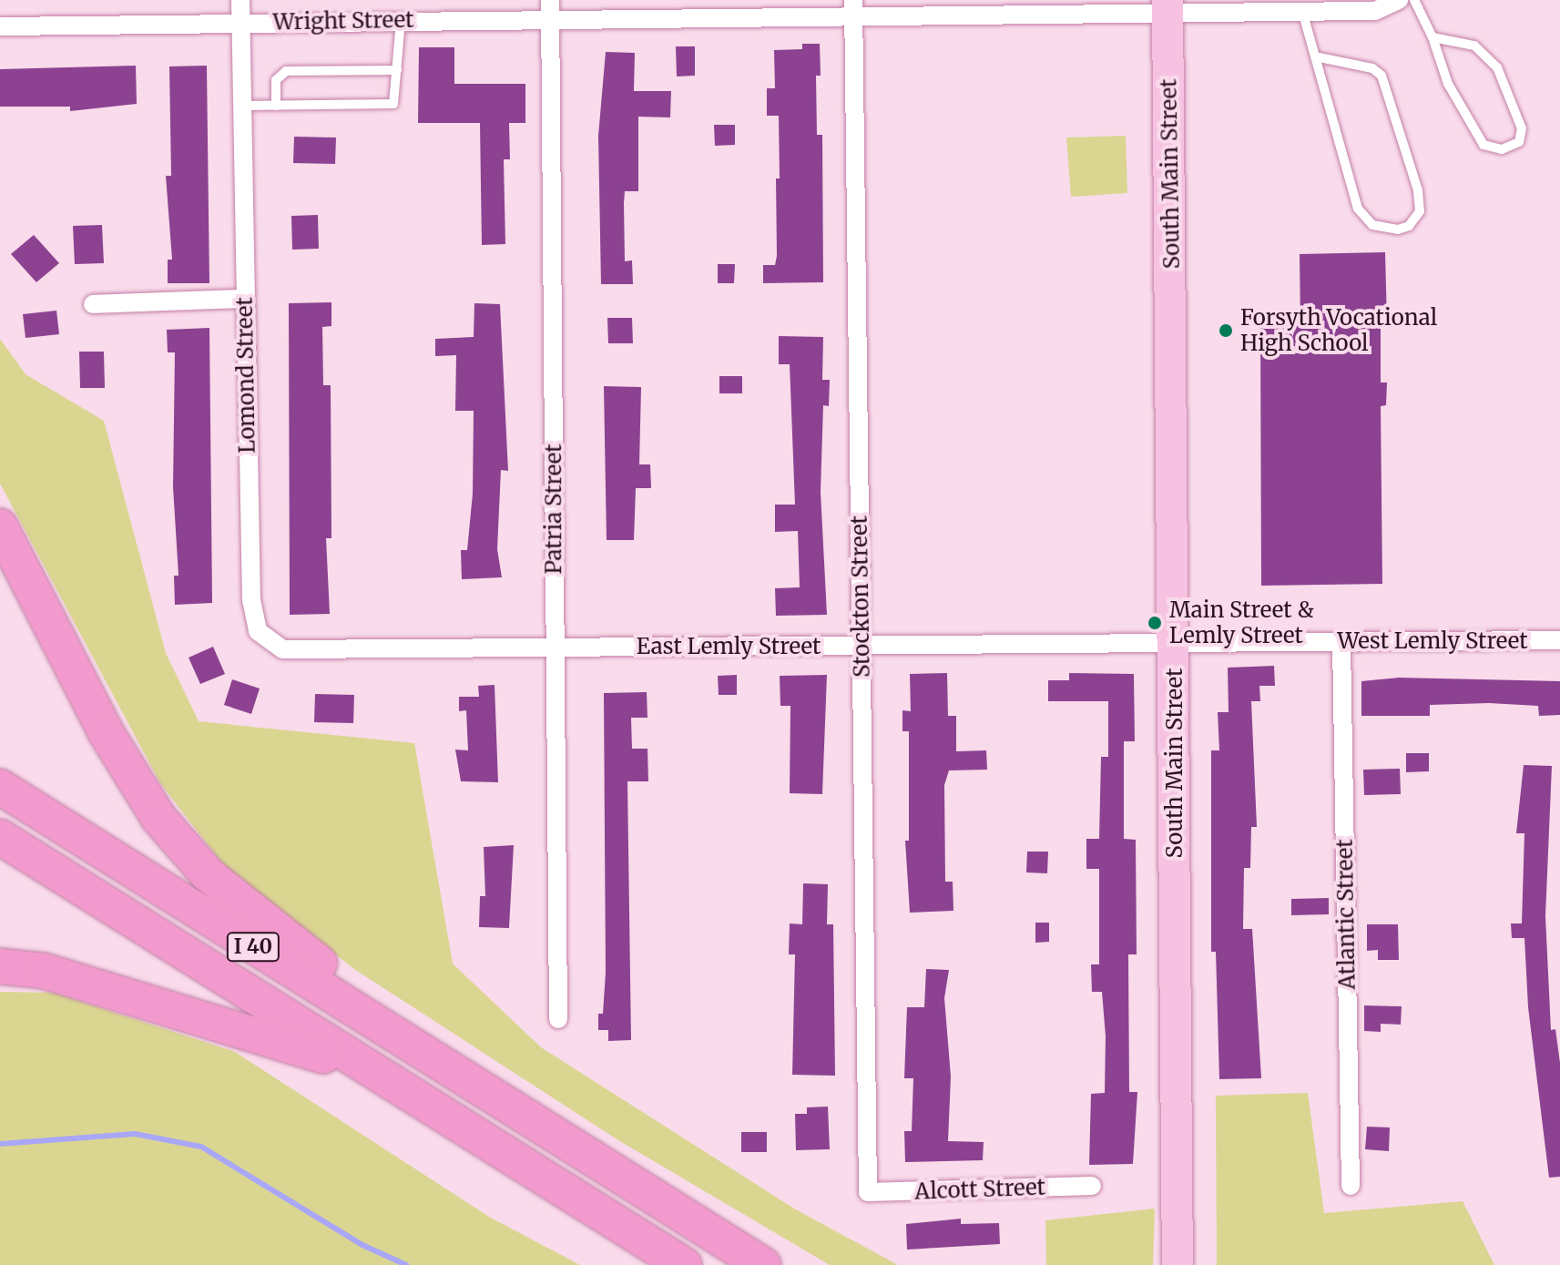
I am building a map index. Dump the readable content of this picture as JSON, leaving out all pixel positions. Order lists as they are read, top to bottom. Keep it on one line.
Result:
{"streets":{"highway":["I 40"],"main road":["South Main Street"],"street":["Wright Street","Lomond Street","Patria Street","Stockton Street","West Lemly Street","East Lemly Street","Atlantic Street","Alcott Street"]},"crossings":[["Wright Street","South Main Street"],["Wright Street","Lomond Street"],["Wright Street","Patria Street"],["Wright Street","Stockton Street"],["South Main Street","West Lemly Street"],["South Main Street","East Lemly Street"],["Lomond Street","East Lemly Street"],["Patria Street","East Lemly Street"],["Stockton Street","East Lemly Street"],["Stockton Street","Alcott Street"],["West Lemly Street","East Lemly Street"],["West Lemly Street","Atlantic Street"]],"places":["Forsyth Vocational High School","Main Street & Lemly Street"]}
